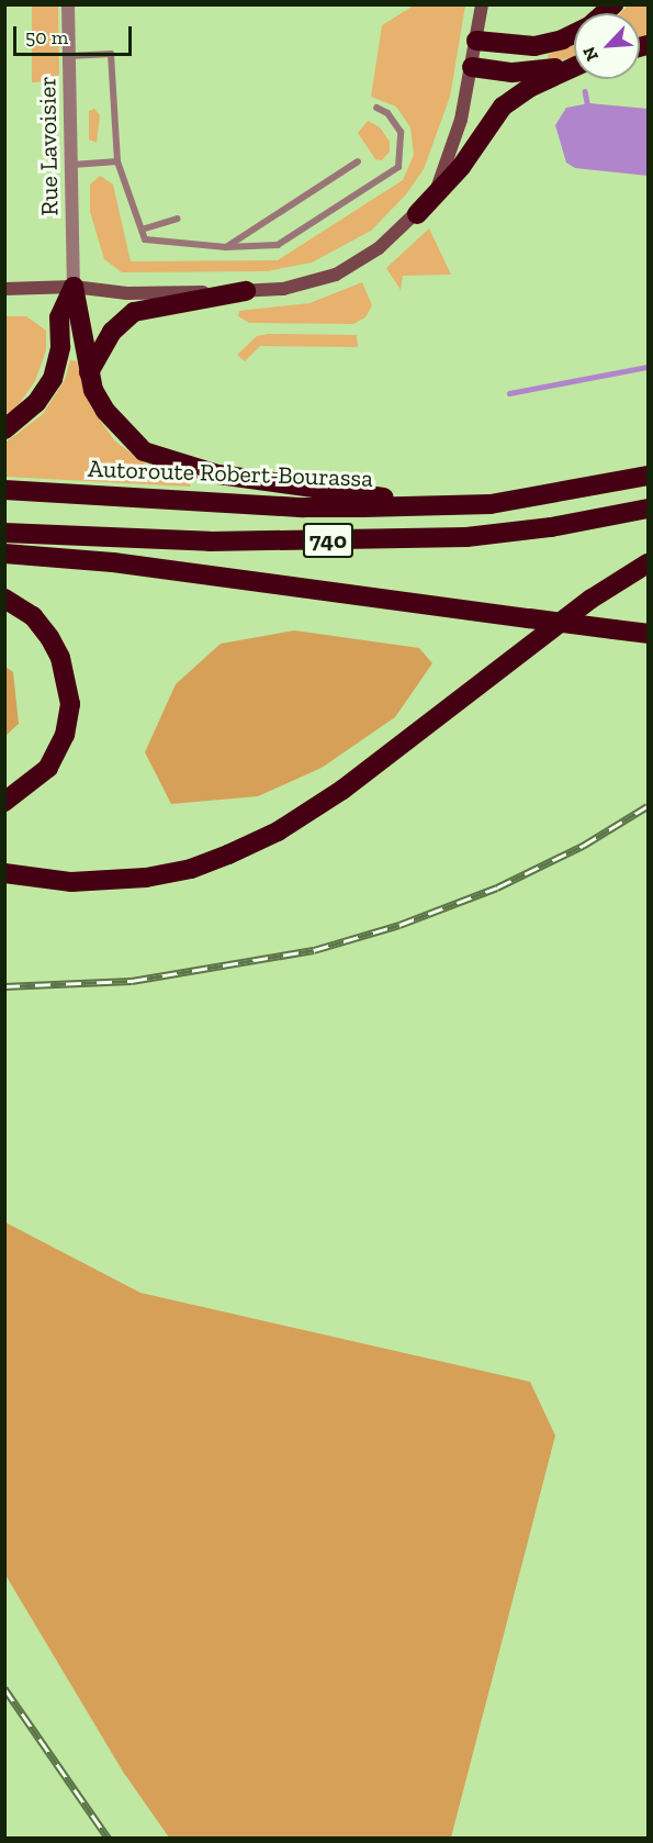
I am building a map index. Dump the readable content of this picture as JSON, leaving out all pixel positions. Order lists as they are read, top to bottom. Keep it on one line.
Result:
{"streets":{"highway":["Autoroute Robert-Bourassa","740"],"street":["Rue Lavoisier"]},"scale_bar":"50 m","north":"bottom left"}
